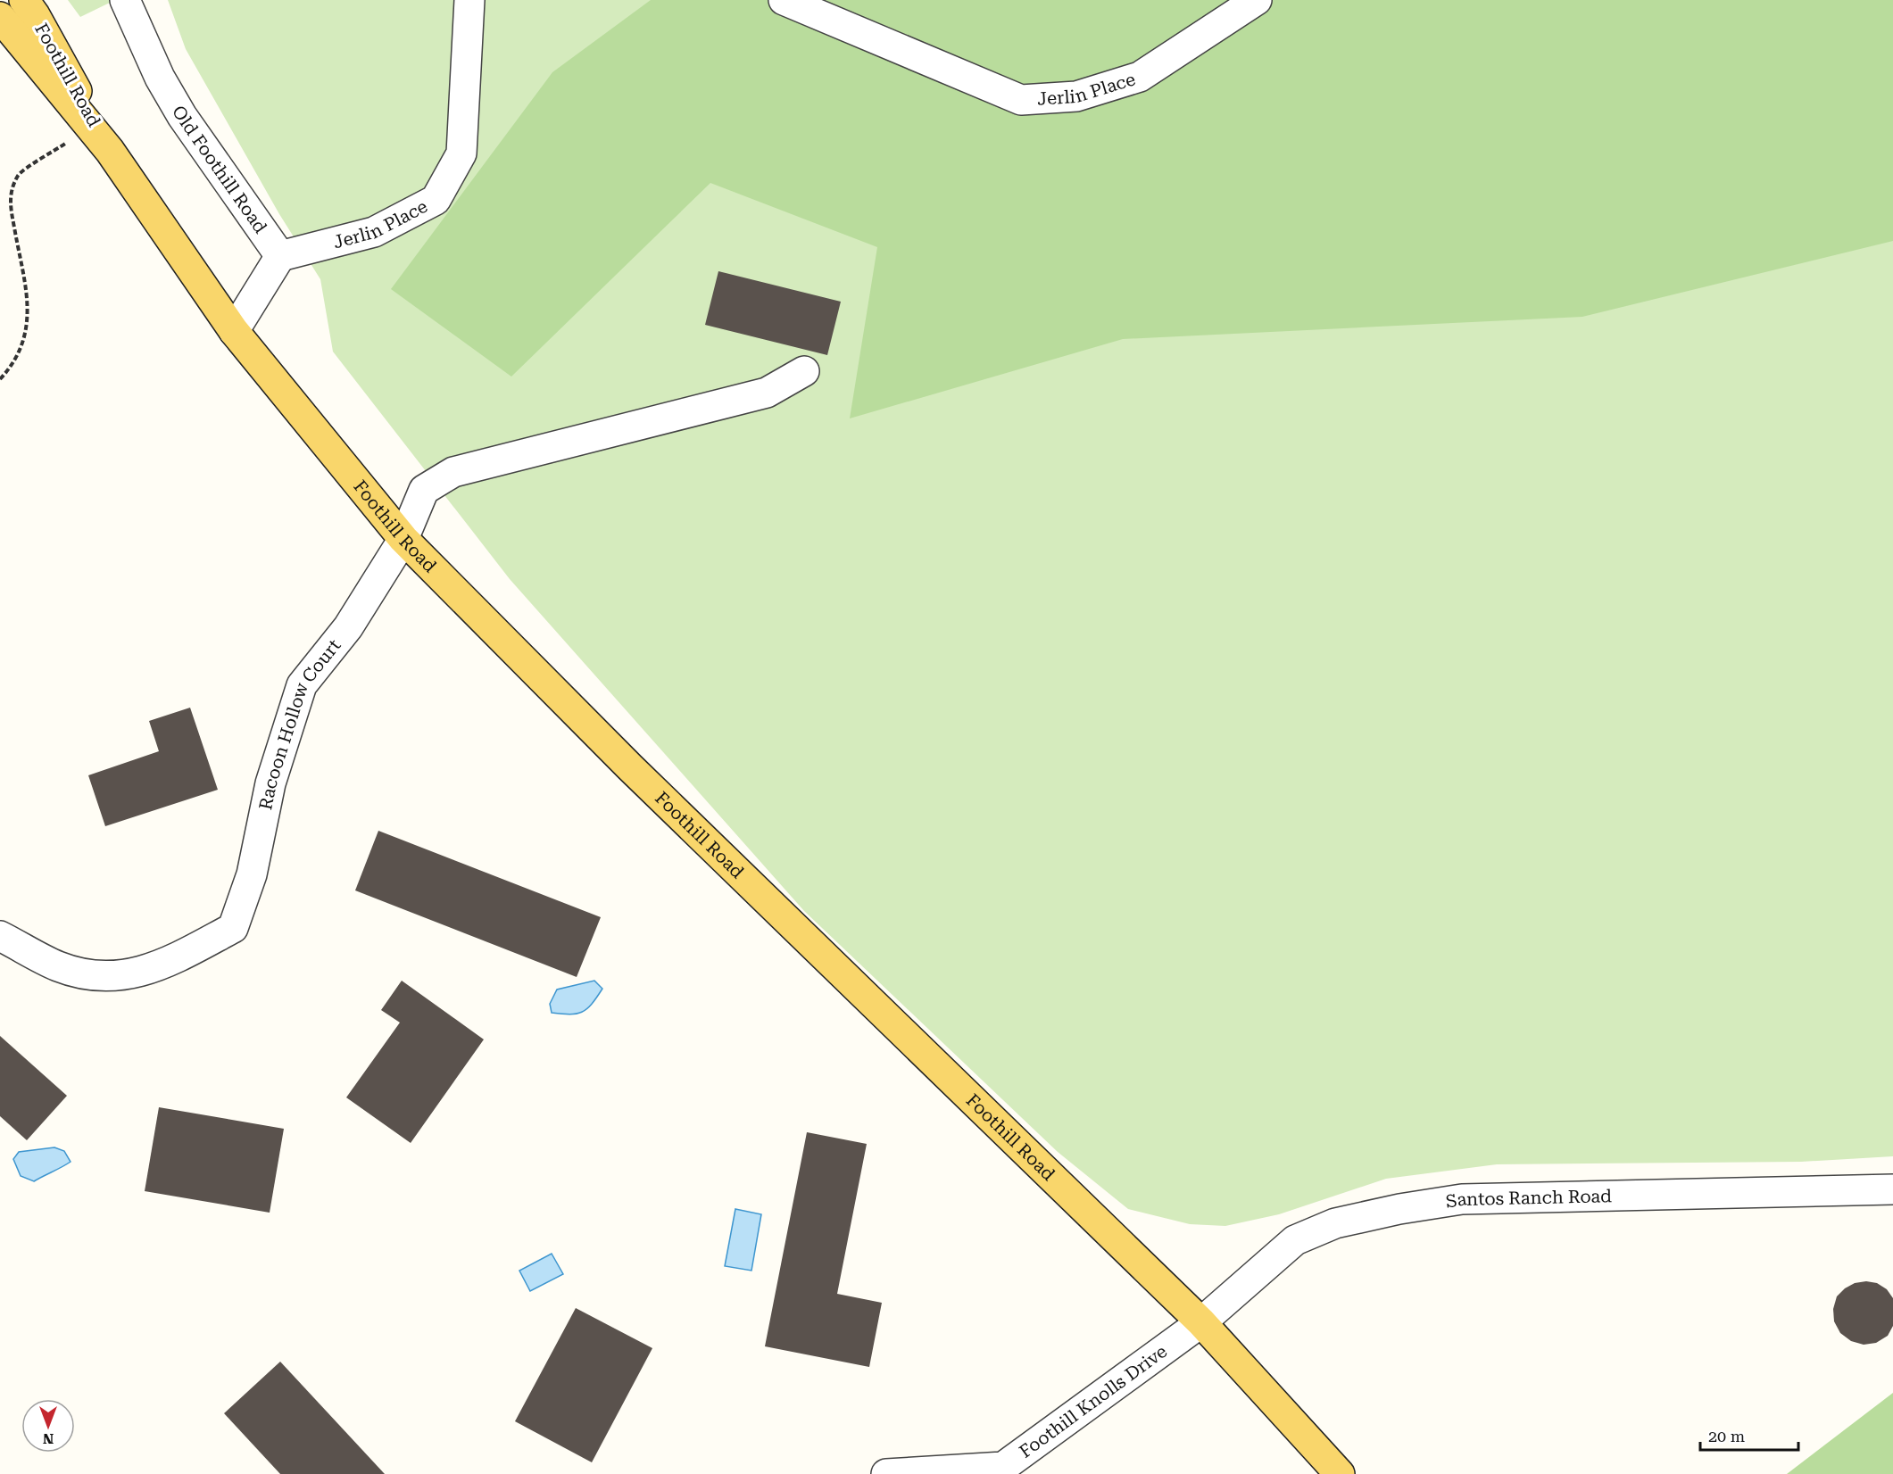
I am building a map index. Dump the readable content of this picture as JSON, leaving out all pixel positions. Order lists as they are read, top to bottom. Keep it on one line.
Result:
{"streets":{"main road":["Foothill Road"],"street":["Jerlin Place","Old Foothill Road","Racoon Hollow Court","Santos Ranch Road","Foothill Knolls Drive"]},"crossings":[["Foothill Road","Racoon Hollow Court"],["Foothill Road","Santos Ranch Road"],["Foothill Road","Foothill Knolls Drive"],["Jerlin Place","Old Foothill Road"],["Santos Ranch Road","Foothill Knolls Drive"]],"scale_bar":"20 m","north":"bottom"}
